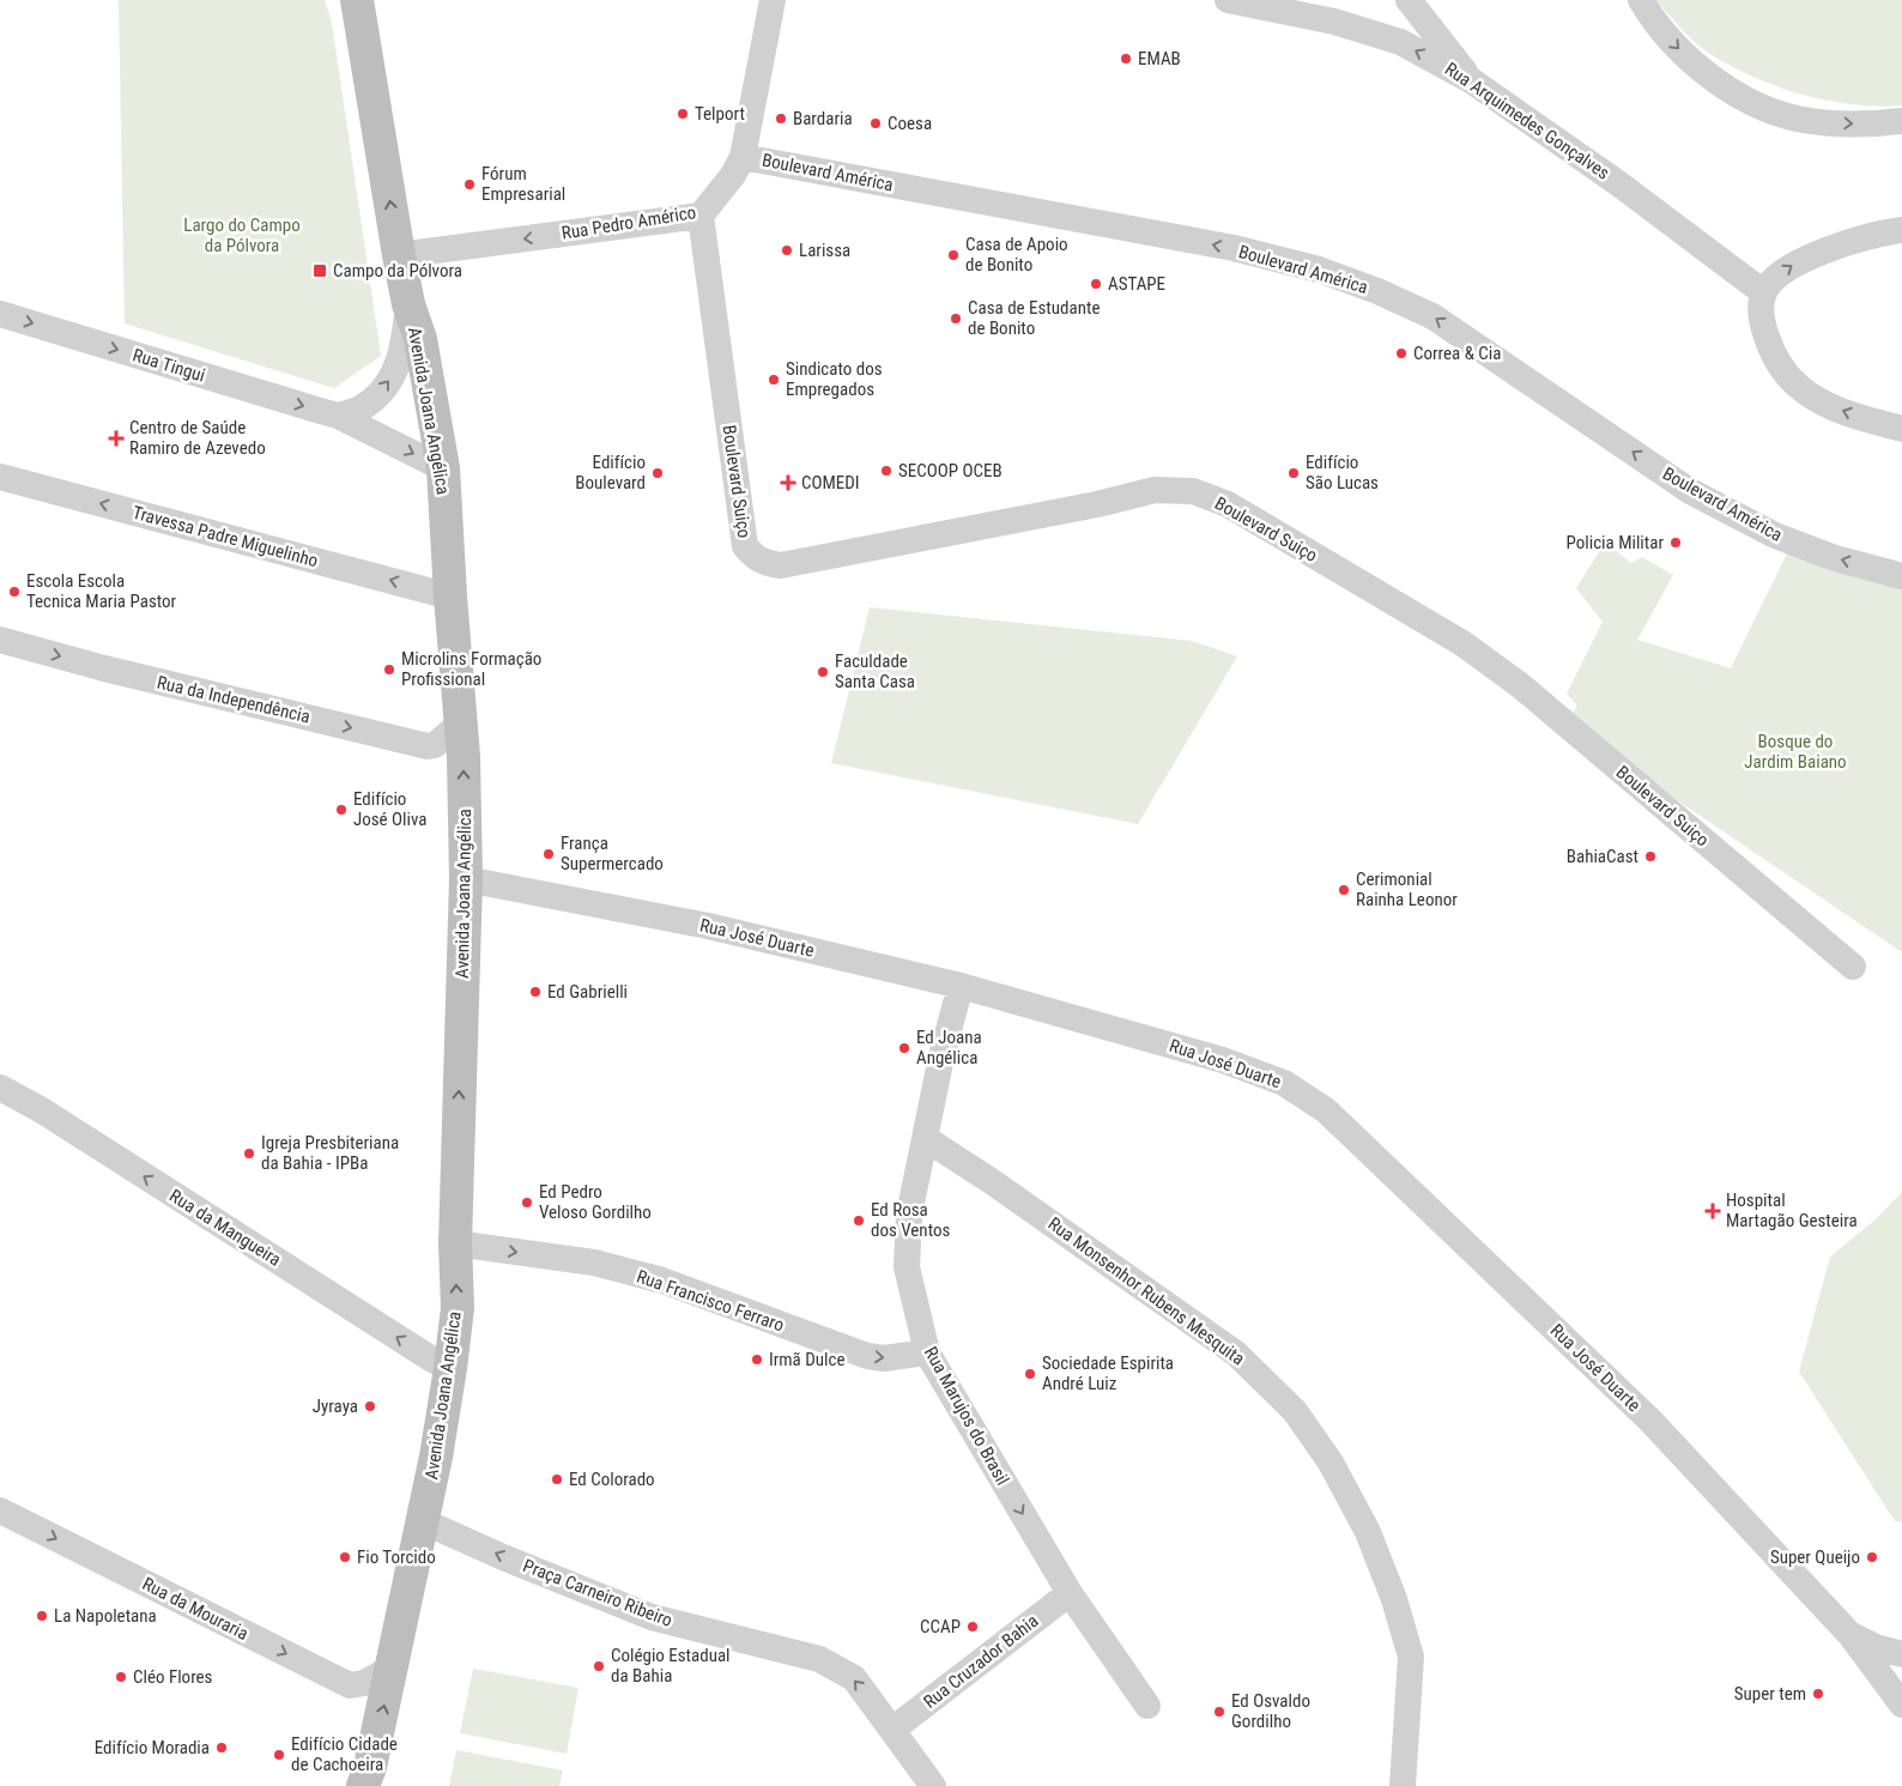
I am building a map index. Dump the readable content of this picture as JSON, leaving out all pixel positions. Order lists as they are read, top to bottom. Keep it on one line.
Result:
{"streets":{"main road":["Avenida Joana Angélica"],"street":["Rua Arquimedes Gonçalves","Boulevard América","Rua Pedro Américo","Rua Tingui","Boulevard Suiço","Travessa Padre Miguelinho","Rua da Independência","Rua José Duarte","Rua da Mangueira","Rua Monsenhor Rubens Mesquita","Rua Francisco Ferraro","Rua Marujos do Brasil","Praça Carneiro Ribeiro","Rua da Mouraria","Rua Cruzador Bahia"]},"crossings":[["Boulevard América","Rua Pedro Américo"],["Rua Pedro Américo","Avenida Joana Angélica"],["Rua Pedro Américo","Boulevard Suiço"],["Rua Tingui","Avenida Joana Angélica"],["Avenida Joana Angélica","Travessa Padre Miguelinho"],["Avenida Joana Angélica","Rua da Independência"],["Avenida Joana Angélica","Rua José Duarte"],["Avenida Joana Angélica","Rua da Mangueira"],["Avenida Joana Angélica","Rua Francisco Ferraro"],["Avenida Joana Angélica","Praça Carneiro Ribeiro"],["Avenida Joana Angélica","Rua da Mouraria"],["Rua José Duarte","Rua Marujos do Brasil"],["Rua Monsenhor Rubens Mesquita","Rua Marujos do Brasil"],["Rua Francisco Ferraro","Rua Marujos do Brasil"],["Rua Marujos do Brasil","Rua Cruzador Bahia"],["Praça Carneiro Ribeiro","Rua Cruzador Bahia"]],"one_way":["Rua Arquimedes Gonçalves","Boulevard América","Rua Pedro Américo","Rua Tingui","Avenida Joana Angélica","Travessa Padre Miguelinho","Rua da Independência","Rua da Mangueira","Rua Francisco Ferraro","Rua Marujos do Brasil","Praça Carneiro Ribeiro","Rua da Mouraria"],"parks":["Largo do Campo da Pólvora","Bosque do Jardim Baiano"],"places":{"other":["EMAB","Telport","Bardaria","Coesa","Fórum Empresarial","Larissa","Casa de Apoio de Bonito","ASTAPE","Casa de Estudante de Bonito","Correa & Cia","Sindicato dos Empregados","SECOOP OCEB","Edifício Boulevard","Edifício São Lucas","Policia Militar","Escola Escola Tecnica Maria Pastor","Microlins Formação Profissional","Faculdade Santa Casa","Edifício José Oliva","França Supermercado","BahiaCast","Cerimonial Rainha Leonor","Ed Gabrielli","Ed Joana Angélica","Igreja Presbiteriana da Bahia - IPBa","Ed Pedro Veloso Gordilho","Ed Rosa dos Ventos","Irmã Dulce","Sociedade Espirita André Luiz","Jyraya","Ed Colorado","Fio Torcido","Super Queijo","La Napoletana","CCAP","Colégio Estadual da Bahia","Cléo Flores","Super tem","Ed Osvaldo Gordilho","Edifício Moradia","Edifício Cidade de Cachoeira"],"transit":["Campo da Pólvora"],"health":["Centro de Saúde Ramiro de Azevedo","COMEDI","Hospital Martagão Gesteira"]}}
